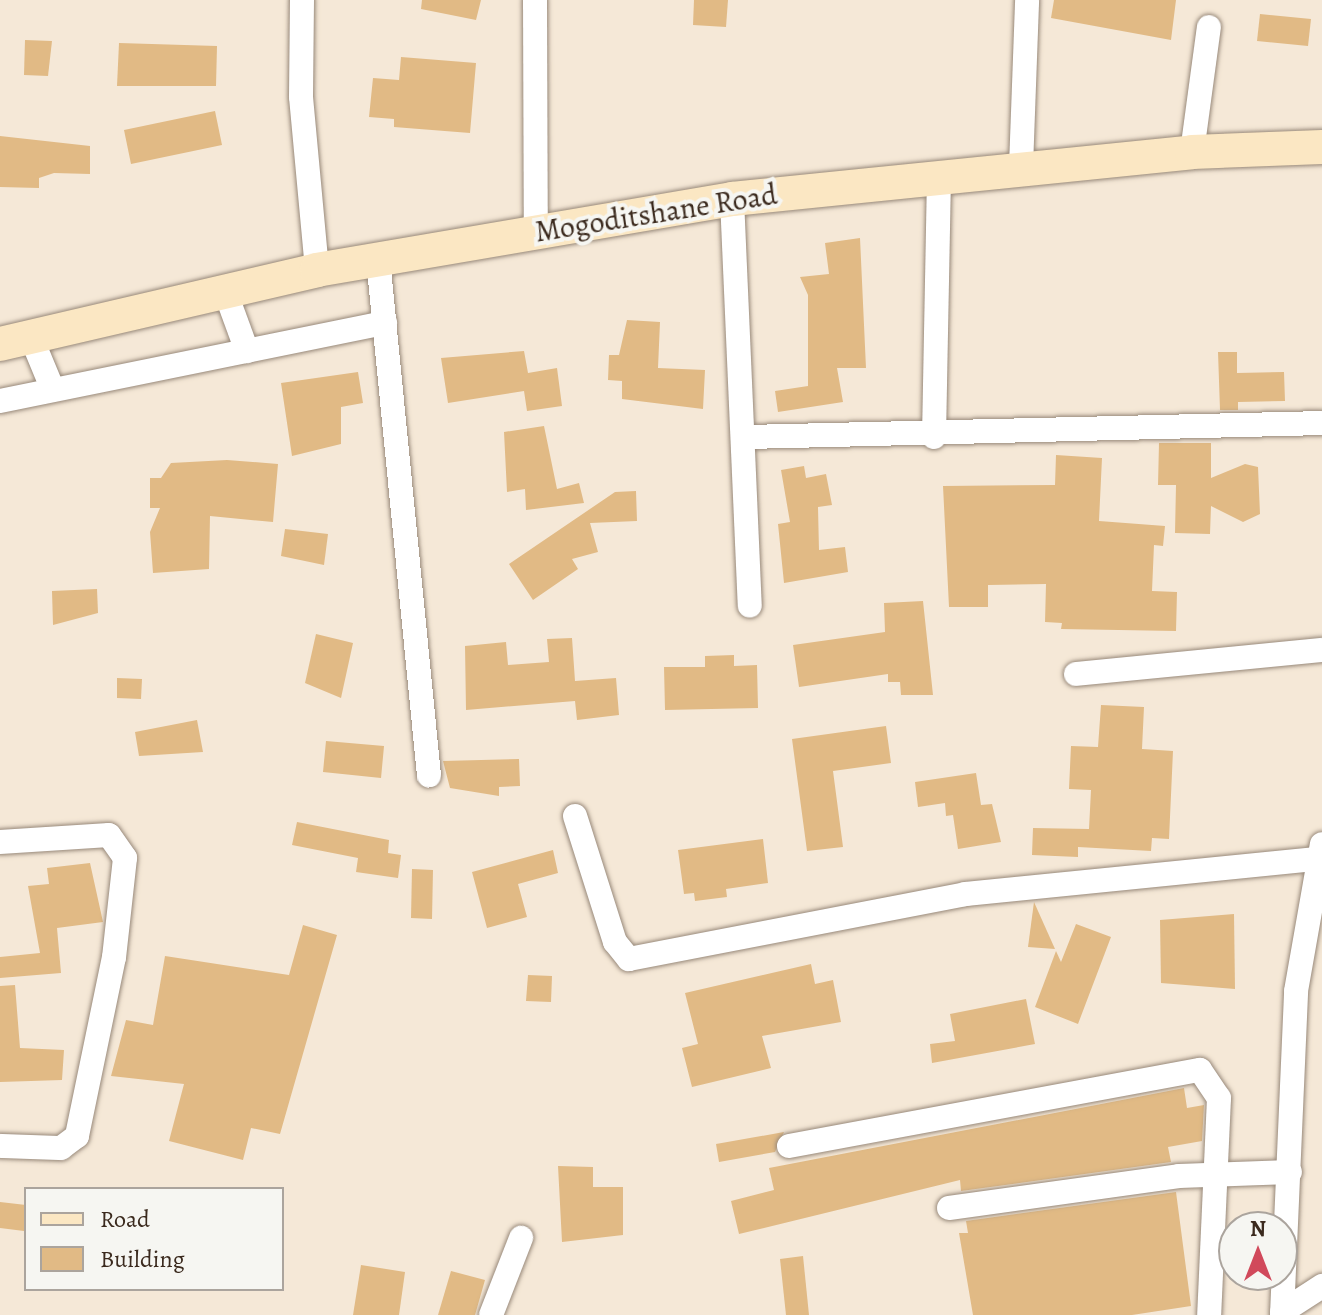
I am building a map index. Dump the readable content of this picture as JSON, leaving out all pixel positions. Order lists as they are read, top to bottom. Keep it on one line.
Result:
{"streets":{"main road":["Mogoditshane Road"]},"legend":["Road","Building"],"north":"top"}
